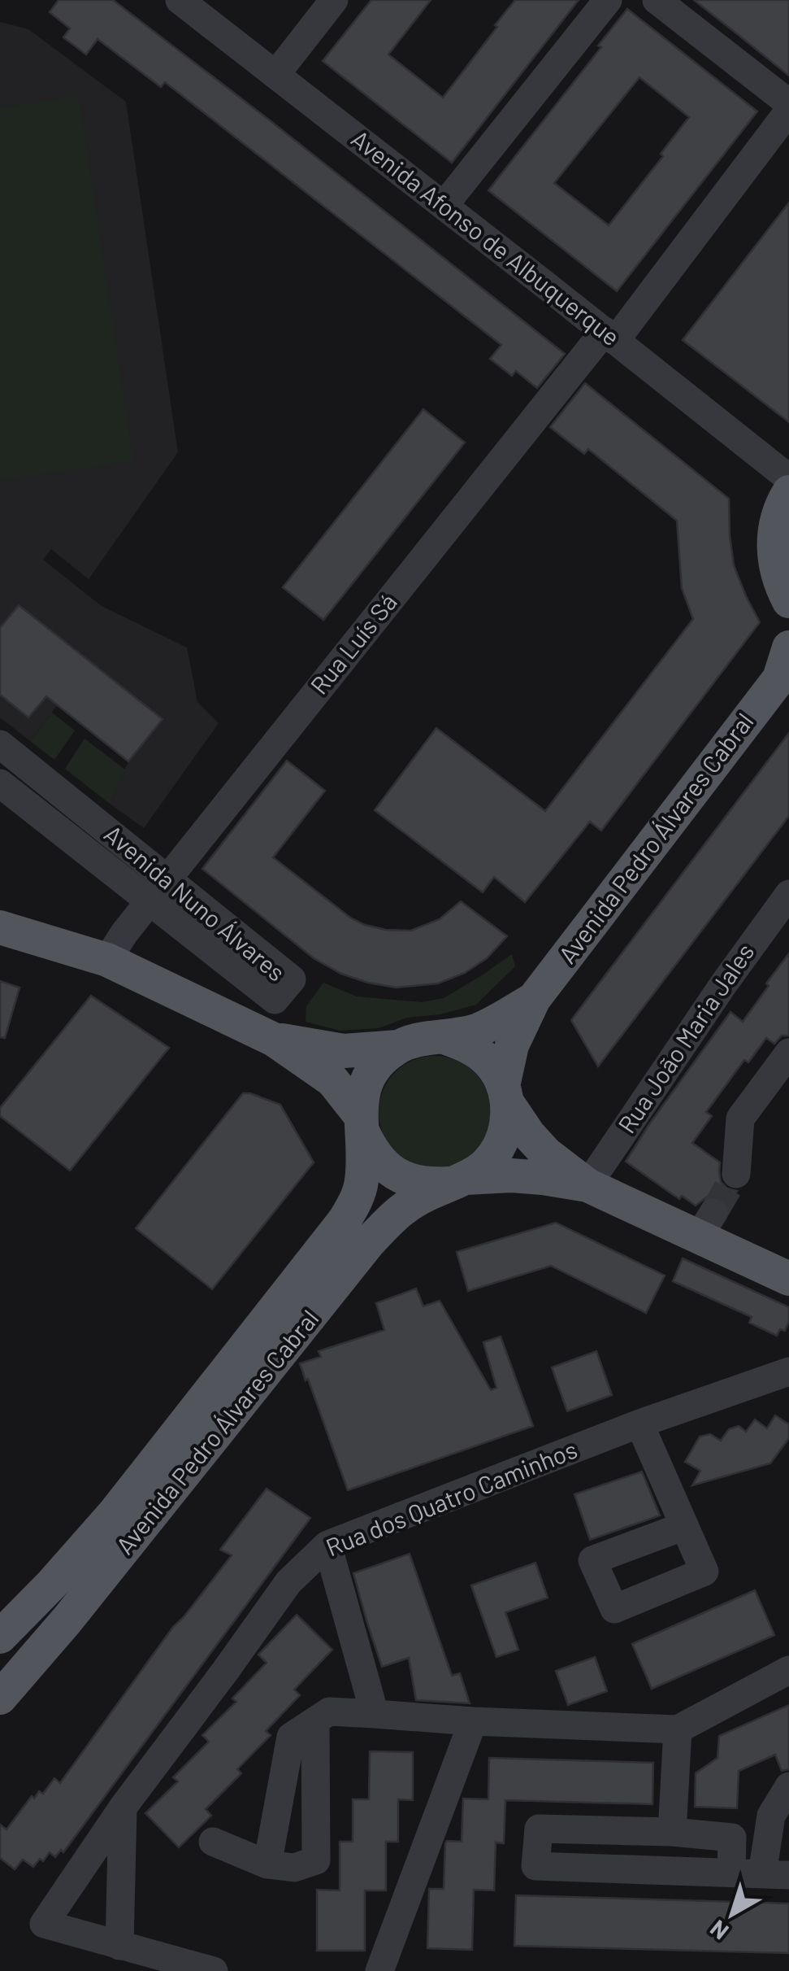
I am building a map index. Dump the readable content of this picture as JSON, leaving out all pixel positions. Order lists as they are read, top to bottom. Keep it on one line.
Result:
{"streets":{"main road":["Avenida Pedro Álvares Cabral"],"street":["Avenida Afonso de Albuquerque","Rua Luís Sá","Avenida Nuno Álvares","Rua João Maria Jales","Rua dos Quatro Caminhos"]},"crossings":[["Avenida Afonso de Albuquerque","Rua Luís Sá"],["Rua Luís Sá","Avenida Nuno Álvares"]],"north":"bottom left"}
